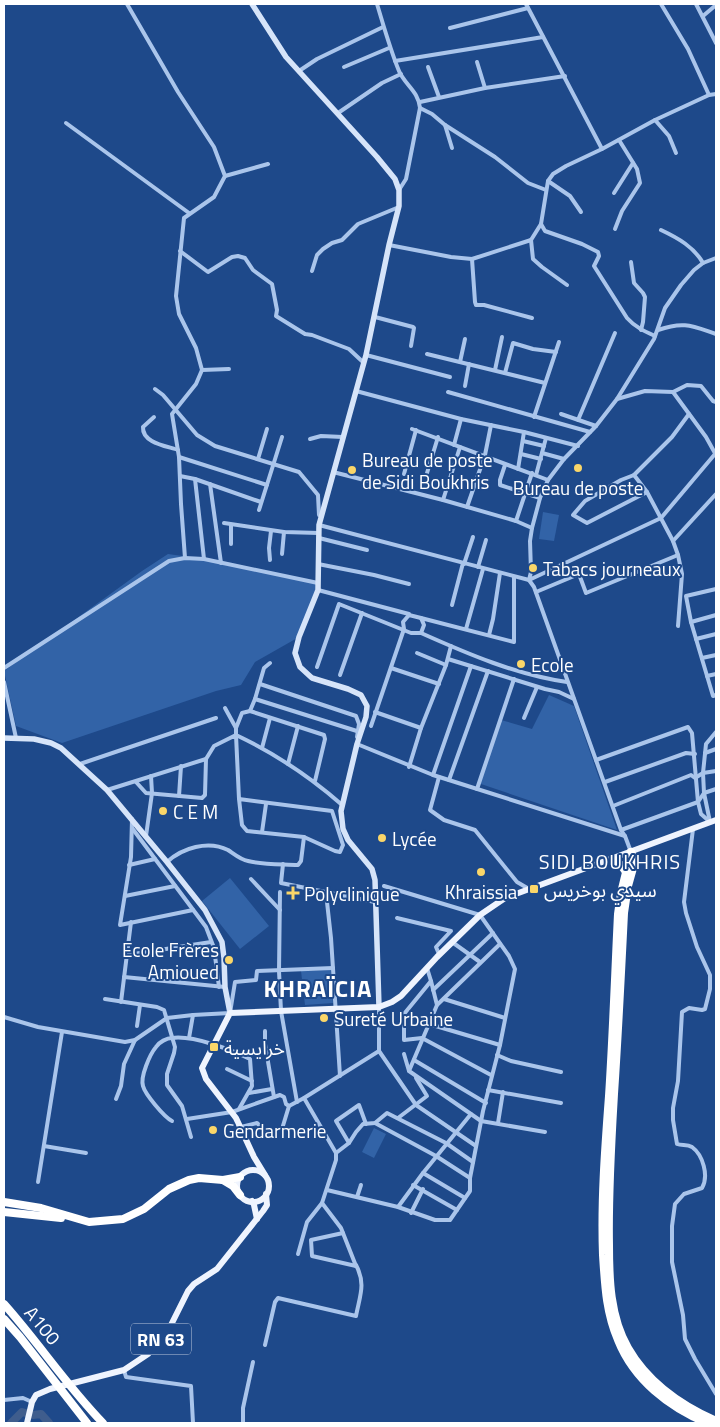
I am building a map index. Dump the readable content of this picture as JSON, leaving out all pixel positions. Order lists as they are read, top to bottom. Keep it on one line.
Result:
{"streets":{"highway":["A100"],"main road":["RN 63"]},"districts":["SIDI BOUKHRIS","KHRAÏCIA"],"places":{"other":["Bureau de poste","Bureau de poste de Sidi Boukhris","Tabacs journeaux","Ecole","C E M","Lycée","Khraissia","Ecole Frères Amioued","Sureté Urbaine","Gendarmerie"],"transit":["سيدي بوخريس","خرايسية"],"health":["Polyclinique"]}}
